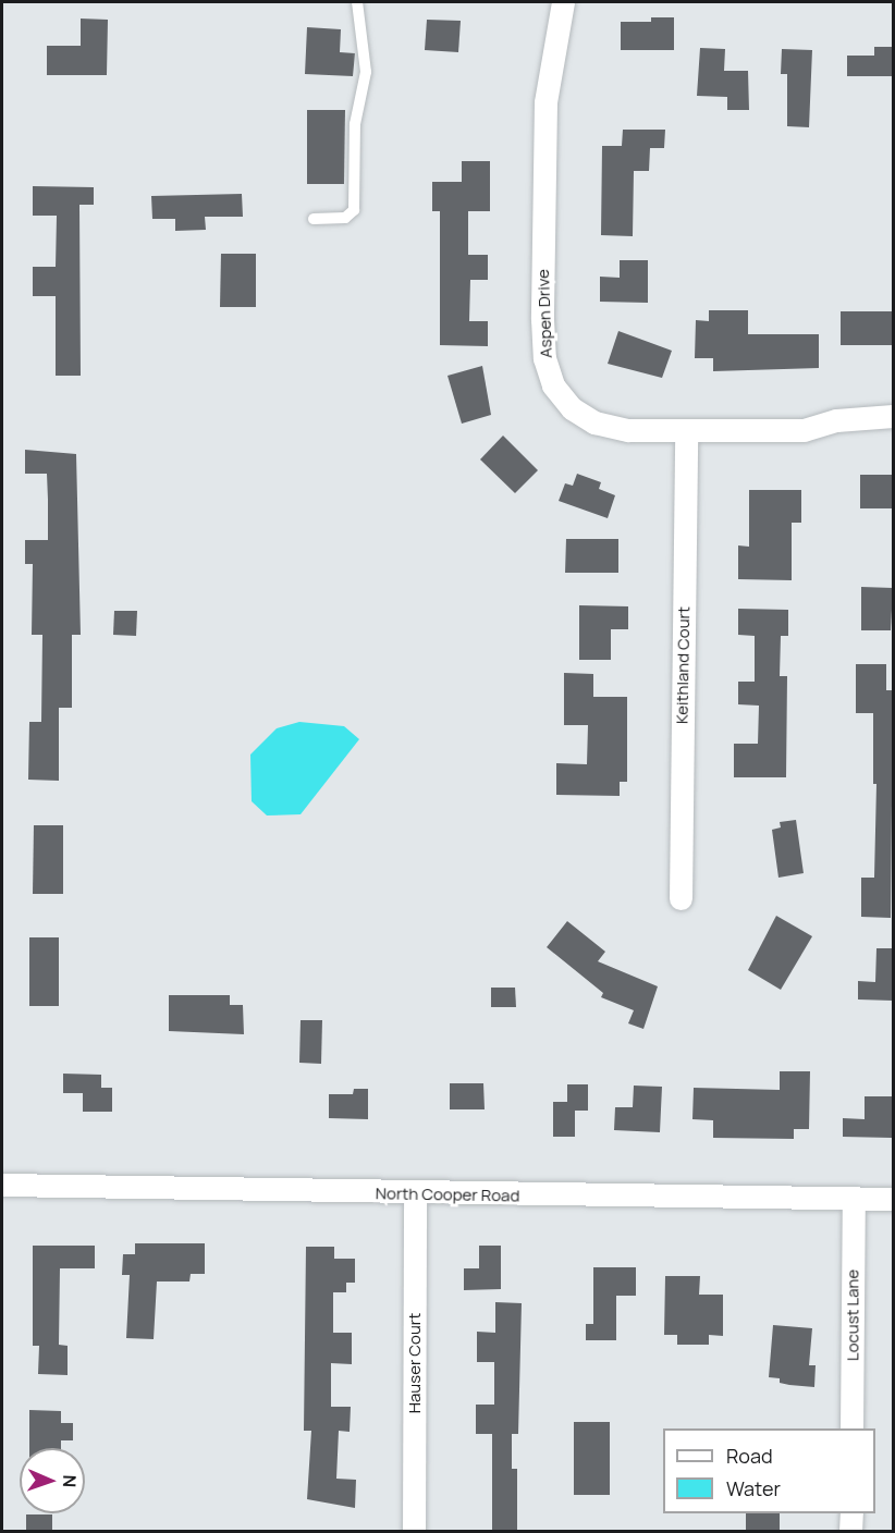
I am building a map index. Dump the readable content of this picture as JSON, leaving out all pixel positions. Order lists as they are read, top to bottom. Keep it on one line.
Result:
{"streets":{"street":["Aspen Drive","Keithland Court","North Cooper Road","Locust Lane","Hauser Court"]},"crossings":[["Aspen Drive","Keithland Court"],["North Cooper Road","Locust Lane"],["North Cooper Road","Hauser Court"]],"legend":["Road","Water"],"north":"right"}
